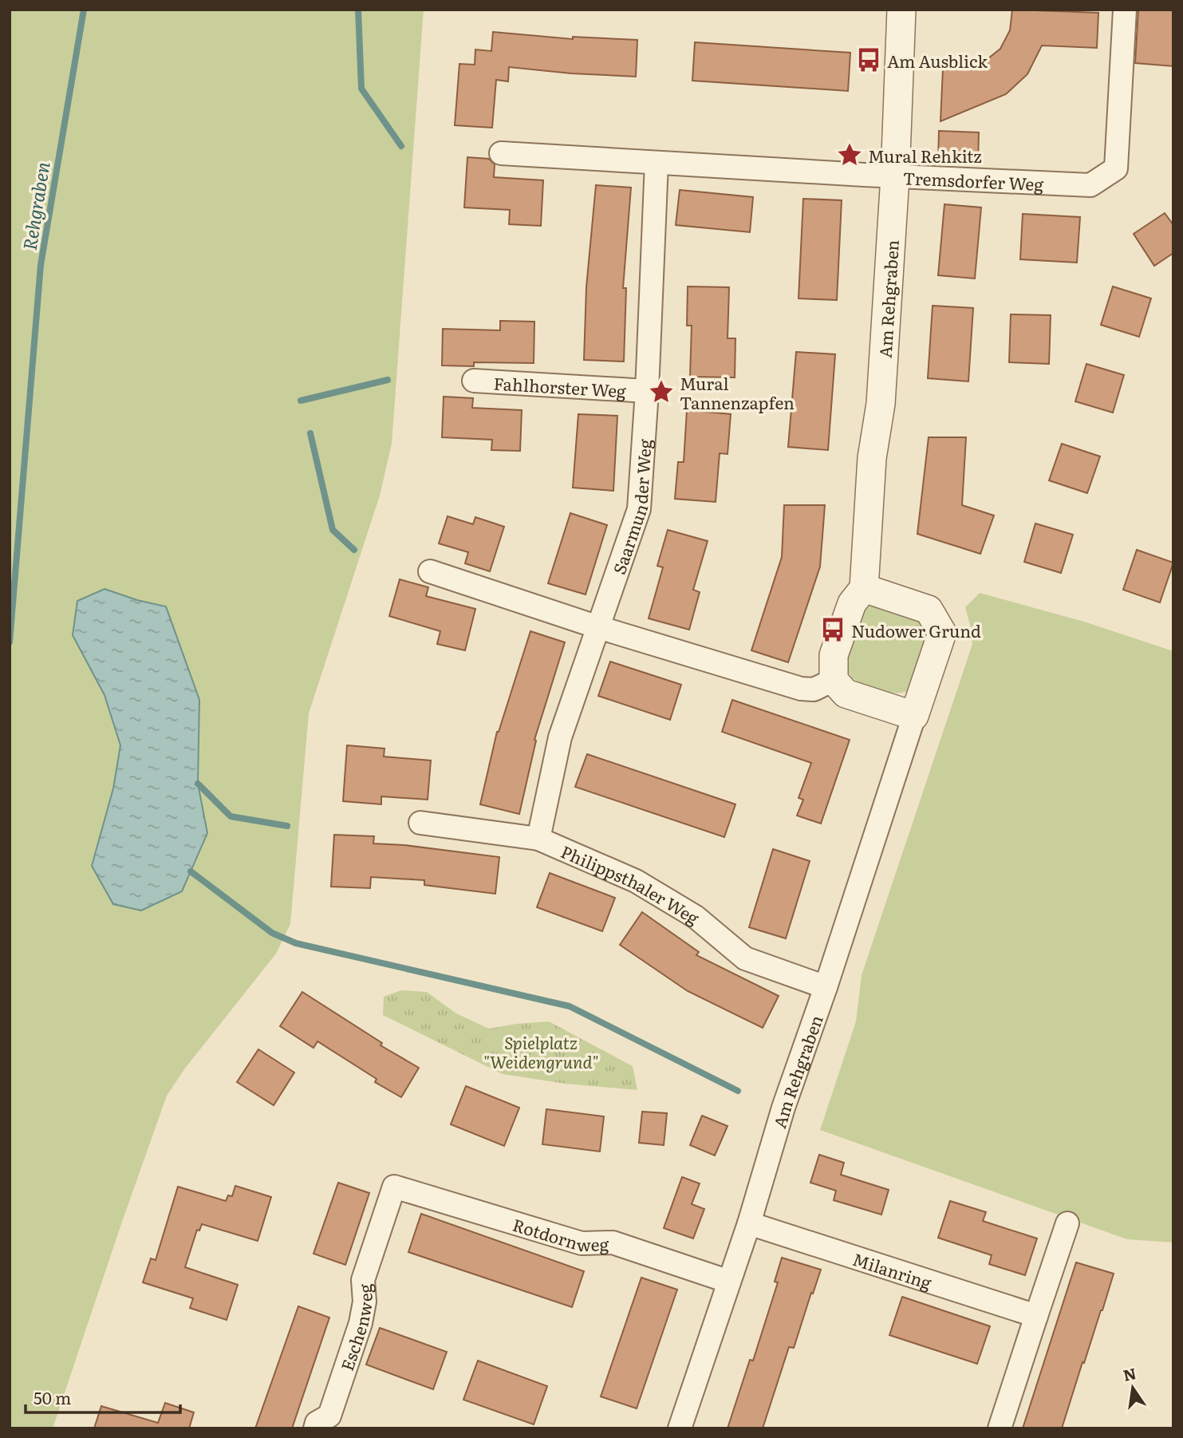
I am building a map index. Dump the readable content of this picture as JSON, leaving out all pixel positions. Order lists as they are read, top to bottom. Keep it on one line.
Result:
{"streets":{"street":["Tremsdorfer Weg","Am Rehgraben","Fahlhorster Weg","Saarmunder Weg","Philippsthaler Weg","Rotdornweg","Milanring","Eschenweg"]},"crossings":[["Tremsdorfer Weg","Am Rehgraben"],["Tremsdorfer Weg","Saarmunder Weg"],["Am Rehgraben","Philippsthaler Weg"],["Am Rehgraben","Rotdornweg"],["Am Rehgraben","Milanring"],["Fahlhorster Weg","Saarmunder Weg"],["Saarmunder Weg","Philippsthaler Weg"],["Rotdornweg","Eschenweg"]],"water":["Rehgraben"],"parks":["Spielplatz \"Weidengrund\""],"places":{"bus stop":["Am Ausblick","Nudower Grund"],"place":["Mural Rehkitz","Mural Tannenzapfen"]},"scale_bar":"50 m","north":"top"}
